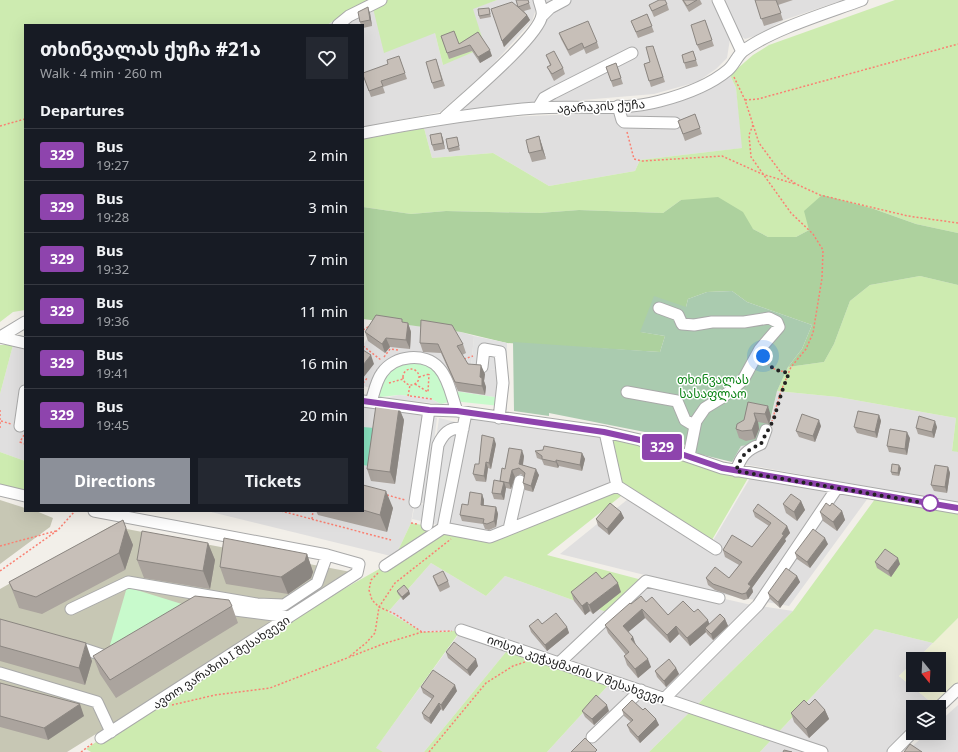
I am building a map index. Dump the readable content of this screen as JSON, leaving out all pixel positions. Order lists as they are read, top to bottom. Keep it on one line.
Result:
{"streets":{"street":["აგარაკის ქუჩა","ავთო ვარაზის I შესახვევი","იოსებ კეჭაყმაძის V შესახვევი"]},"parks":["თხინვალას სასაფლაო"],"lines":["bus line 329"],"north":"bottom","page":{"on_map":"329","heading":[["თხინვალას ქუჩა #21ა","Walk · 4 min · 260 m"],"Departures"],"list":[{"mark":"329","name":"Bus","note":"19:27","value":"2 min"},{"mark":"329","name":"Bus","note":"19:28","value":"3 min"},{"mark":"329","name":"Bus","note":"19:32","value":"7 min"},{"mark":"329","name":"Bus","note":"19:36","value":"11 min"},{"mark":"329","name":"Bus","note":"19:41","value":"16 min"},{"mark":"329","name":"Bus","note":"19:45","value":"20 min"}],"buttons":["Directions","Tickets"]}}
